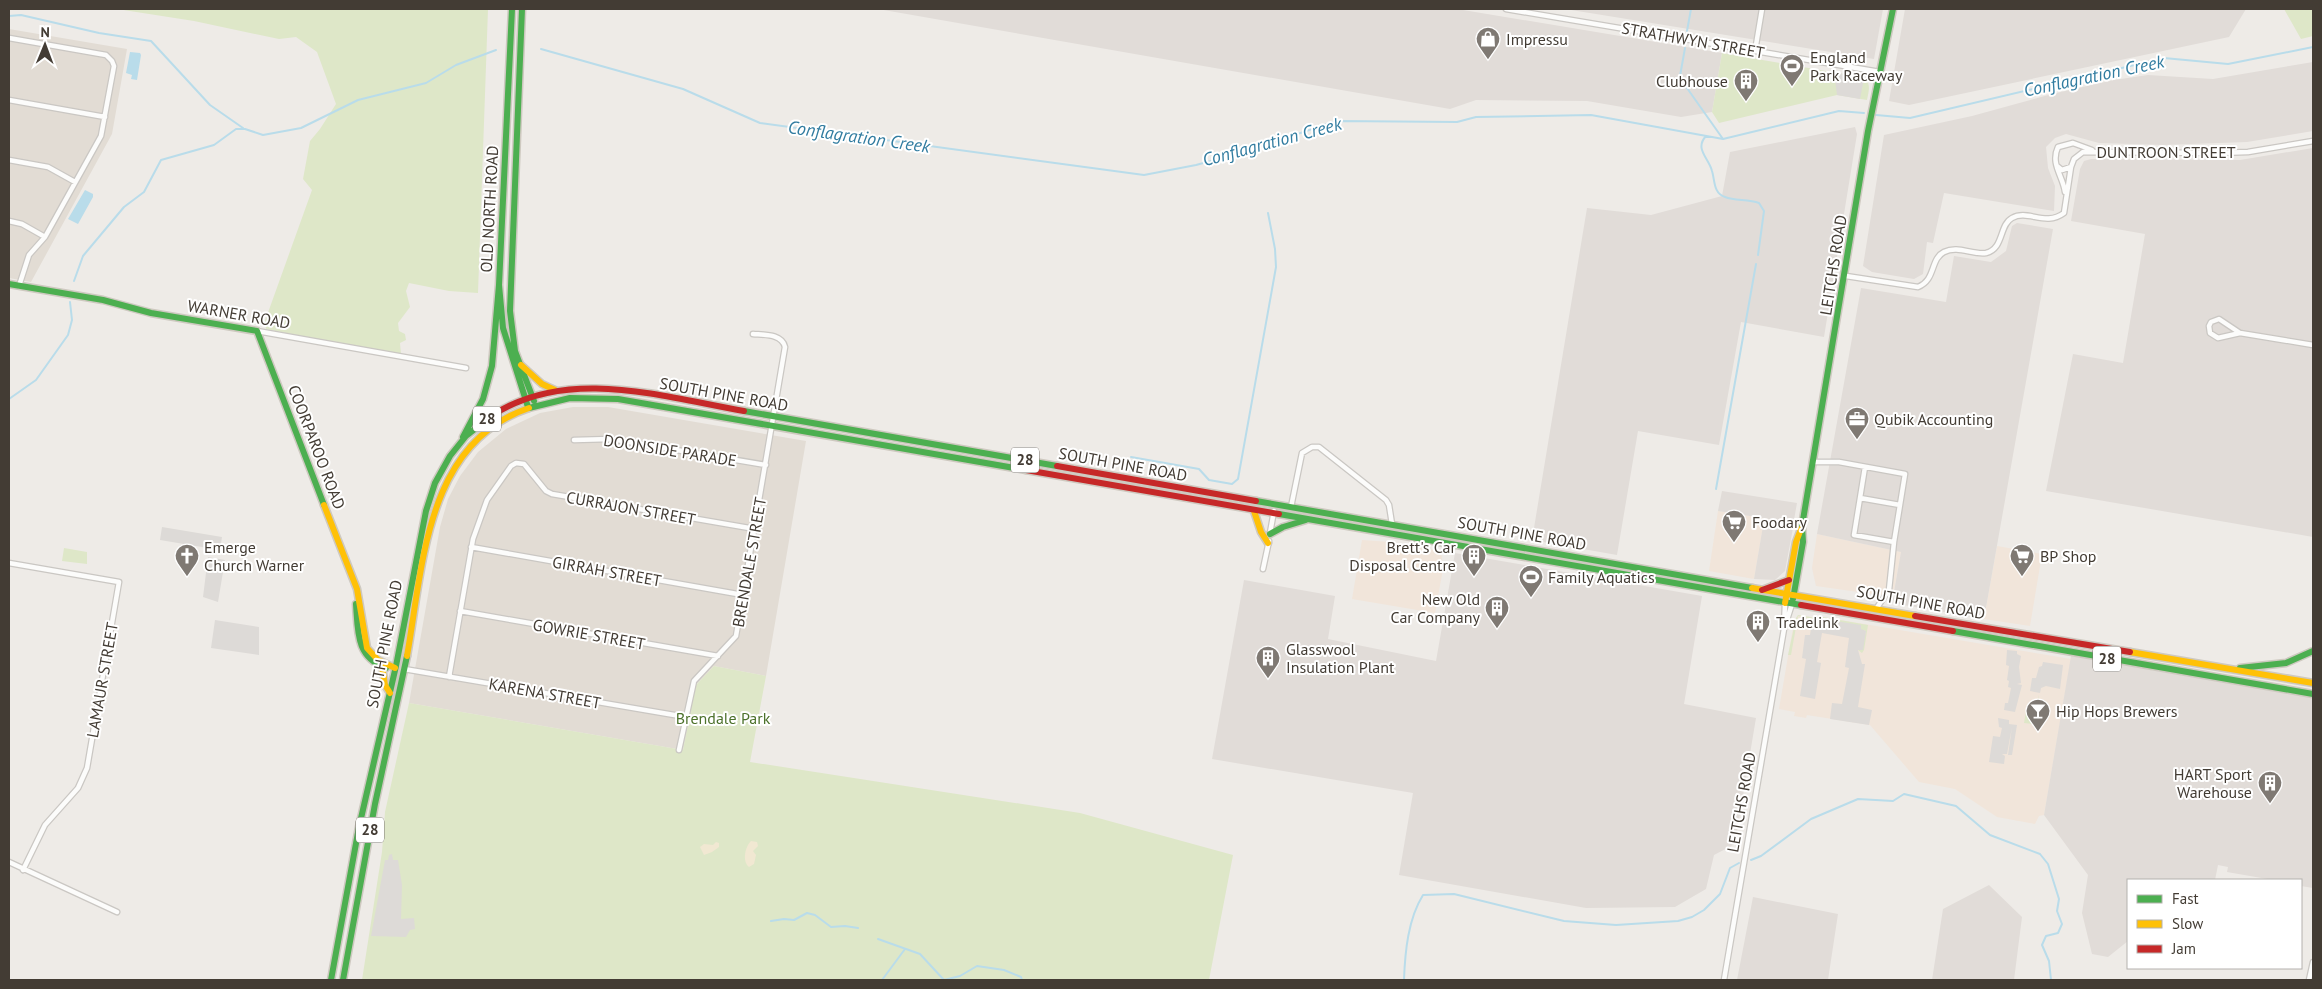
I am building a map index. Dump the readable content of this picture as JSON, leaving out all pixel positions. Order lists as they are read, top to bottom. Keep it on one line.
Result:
{"streets":{"main road":["OLD NORTH ROAD","LEITCHS ROAD","WARNER ROAD","SOUTH PINE ROAD","28","COORPAROO ROAD"],"street":["STRATHWYN STREET","DUNTROON STREET","DOONSIDE PARADE","CURRAJON STREET","BRENDALE STREET","GIRRAH STREET","GOWRIE STREET","LAMAUR STREET","KARENA STREET"]},"crossings":[["STRATHWYN STREET","LEITCHS ROAD"],["OLD NORTH ROAD","SOUTH PINE ROAD"],["LEITCHS ROAD","SOUTH PINE ROAD"],["WARNER ROAD","COORPAROO ROAD"],["SOUTH PINE ROAD","28"],["SOUTH PINE ROAD","COORPAROO ROAD"],["SOUTH PINE ROAD","BRENDALE STREET"],["SOUTH PINE ROAD","KARENA STREET"],["COORPAROO ROAD","KARENA STREET"],["DOONSIDE PARADE","BRENDALE STREET"],["CURRAJON STREET","BRENDALE STREET"],["CURRAJON STREET","GIRRAH STREET"],["BRENDALE STREET","GIRRAH STREET"],["BRENDALE STREET","GOWRIE STREET"],["BRENDALE STREET","KARENA STREET"]],"water":["Conflagration Creek"],"parks":["Brendale Park"],"places":{"shop":["Impressu"],"sports":["England Park Raceway","Family Aquatics"],"building":["Clubhouse","Brett's Car Disposal Centre","New Old Car Company","Tradelink","Glasswool Insulation Plant","HART Sport Warehouse"],"office":["Qubik Accounting"],"supermarket":["Foodary","BP Shop"],"church":["Emerge Church Warner"],"bar":["Hip Hops Brewers"]},"legend":["Fast","Slow","Jam"],"north":"top"}
